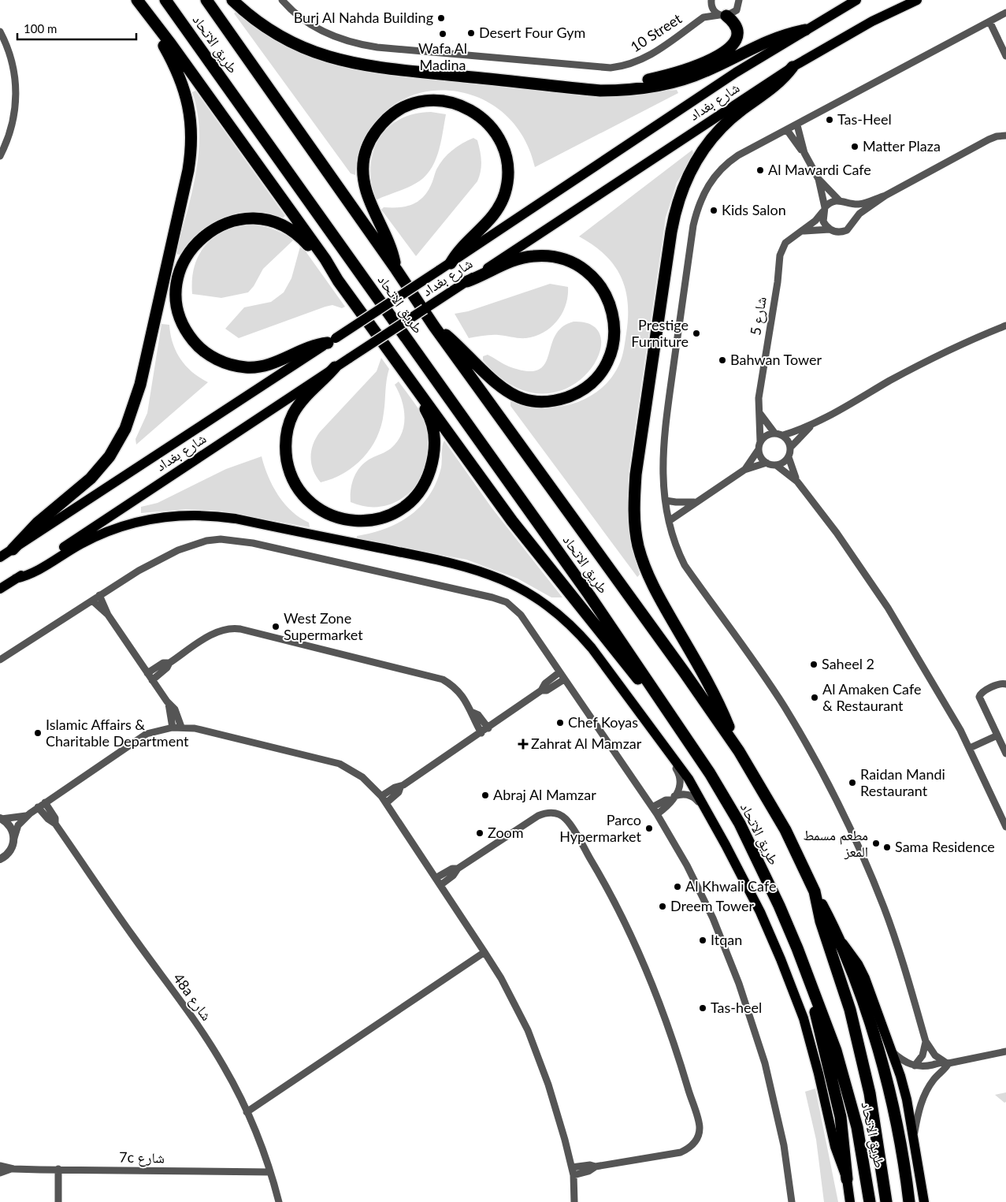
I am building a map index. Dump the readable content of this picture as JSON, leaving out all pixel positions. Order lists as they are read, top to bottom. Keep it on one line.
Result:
{"streets":{"highway":["طريق الاتحاد"],"main road":["شارع بغداد"],"street":["10 Street","شارع 5","48a شارع","7c شارع"]},"crossings":[["48a شارع","7c شارع"]],"places":{"other":["Burj Al Nahda Building","Desert Four Gym","Wafa Al Madina","Tas-Heel","Matter Plaza","Al Mawardi Cafe","Kids Salon","Prestige Furniture","Bahwan Tower","West Zone Supermarket","Saheel 2","Al Amaken Cafe & Restaurant","Chef Koyas","Islamic Affairs & Charitable Department","Raidan Mandi Restaurant","Abraj Al Mamzar","Parco Hypermarket","Zoom","مطعم مسمط المعز","Sama Residence","Al Khwali Cafe","Dreem Tower","Itqan","Tas-heel"],"health":["Zahrat Al Mamzar"]},"scale_bar":"100 m"}
